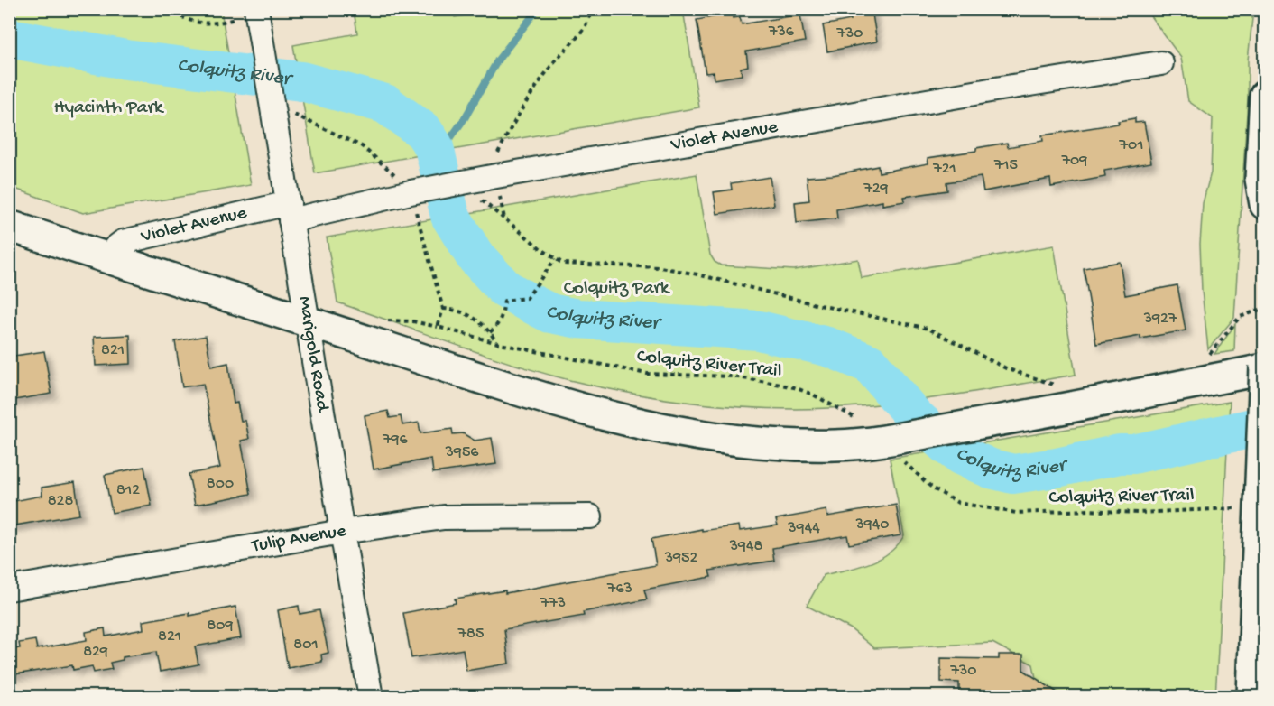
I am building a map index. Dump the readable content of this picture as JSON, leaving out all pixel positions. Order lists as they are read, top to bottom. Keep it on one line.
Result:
{"streets":{"street":["Violet Avenue","Marigold Road","Tulip Avenue"],"path":["Colquitz River Trail"]},"crossings":[["Violet Avenue","Marigold Road"],["Violet Avenue","Colquitz River Trail"],["Marigold Road","Tulip Avenue"]],"water":["Colquitz River"],"parks":["Hyacinth Park","Colquitz Park"],"house_numbers":["736","730","701","709","715","721","729","3927","821","796","3956","800","812","828","3940","3944","3948","3952","763","773","809","785","821","801","829","730"]}
